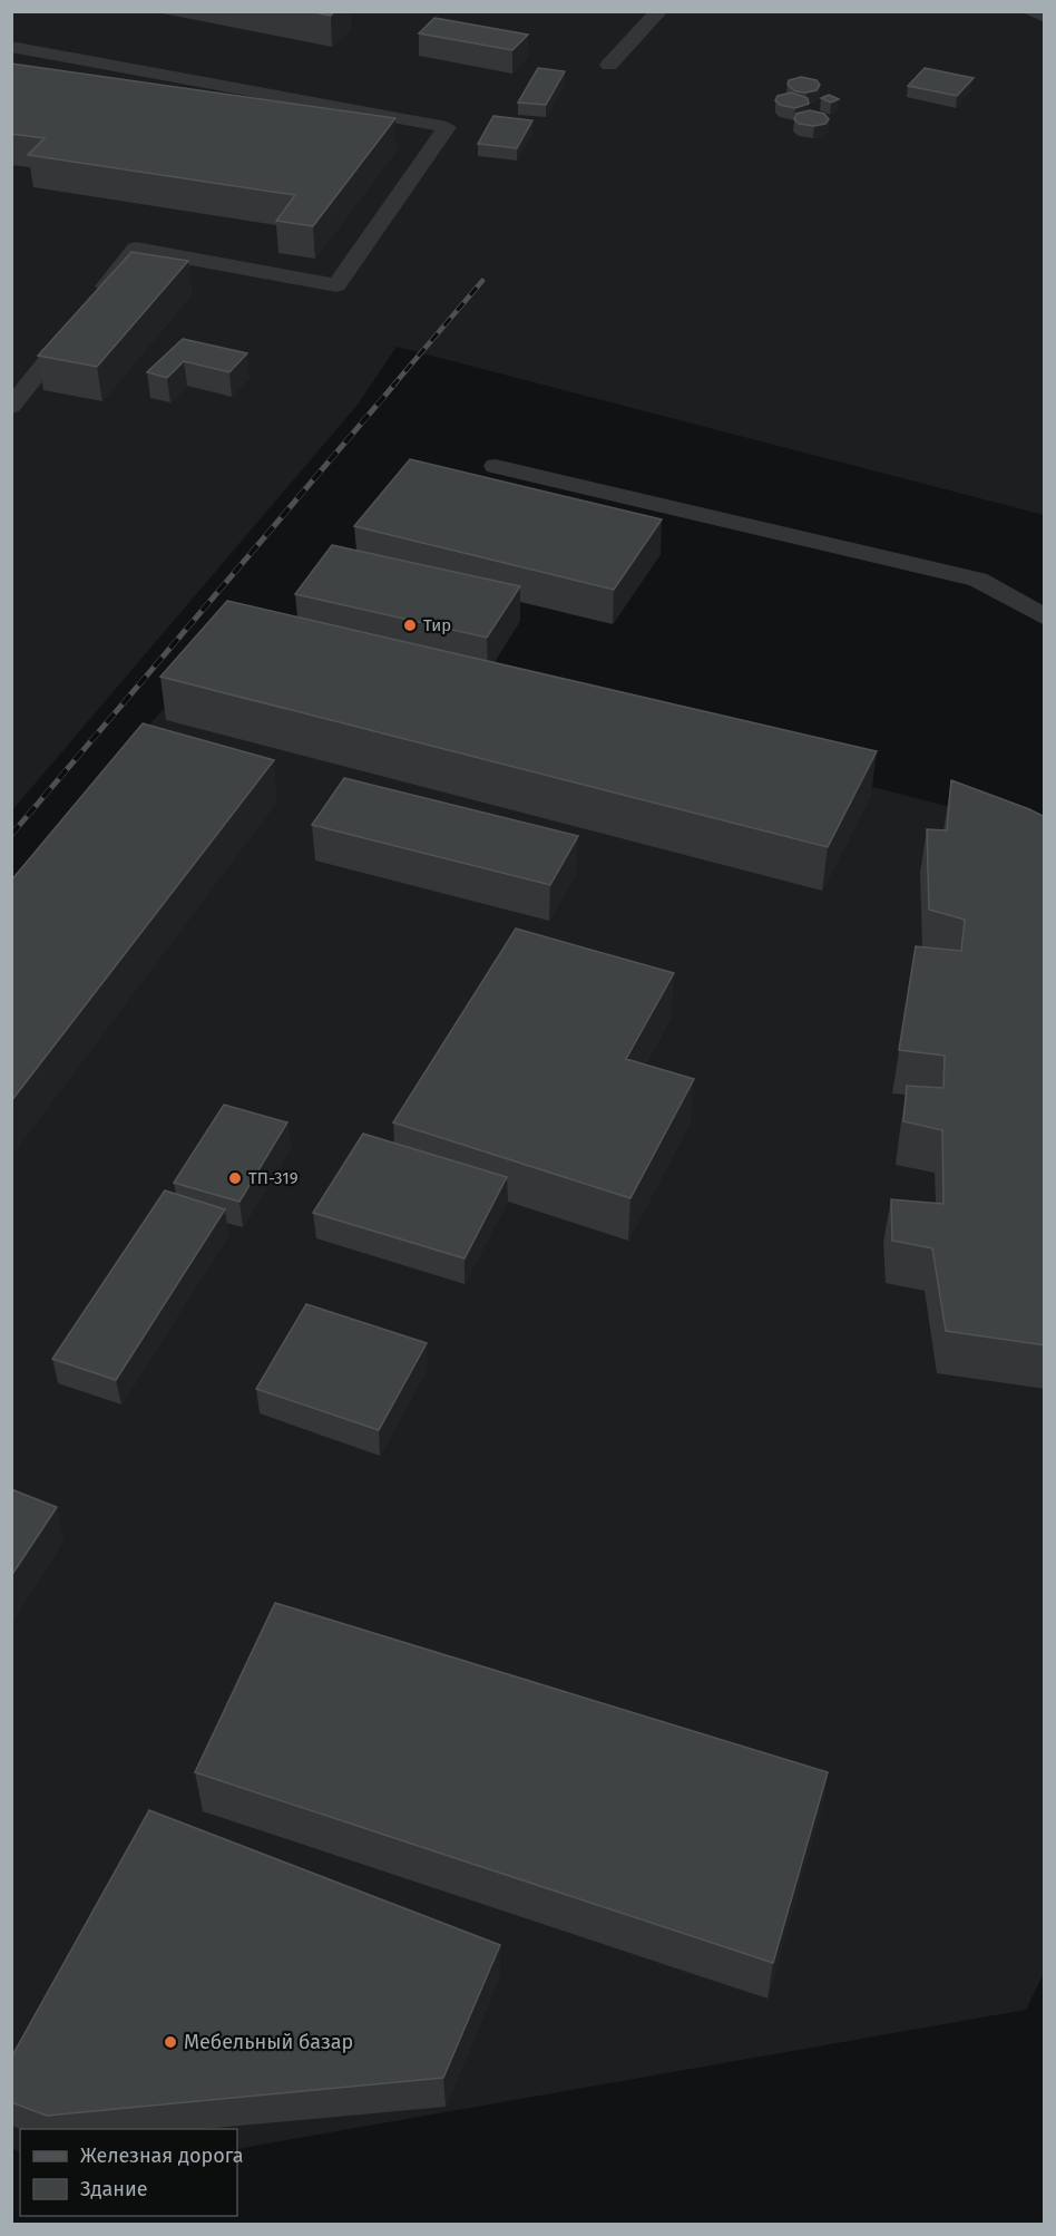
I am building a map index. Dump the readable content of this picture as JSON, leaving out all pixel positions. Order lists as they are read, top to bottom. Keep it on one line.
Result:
{"places":["Тир","ТП-319","Мебельный базар"],"legend":["Железная дорога","Здание"]}
